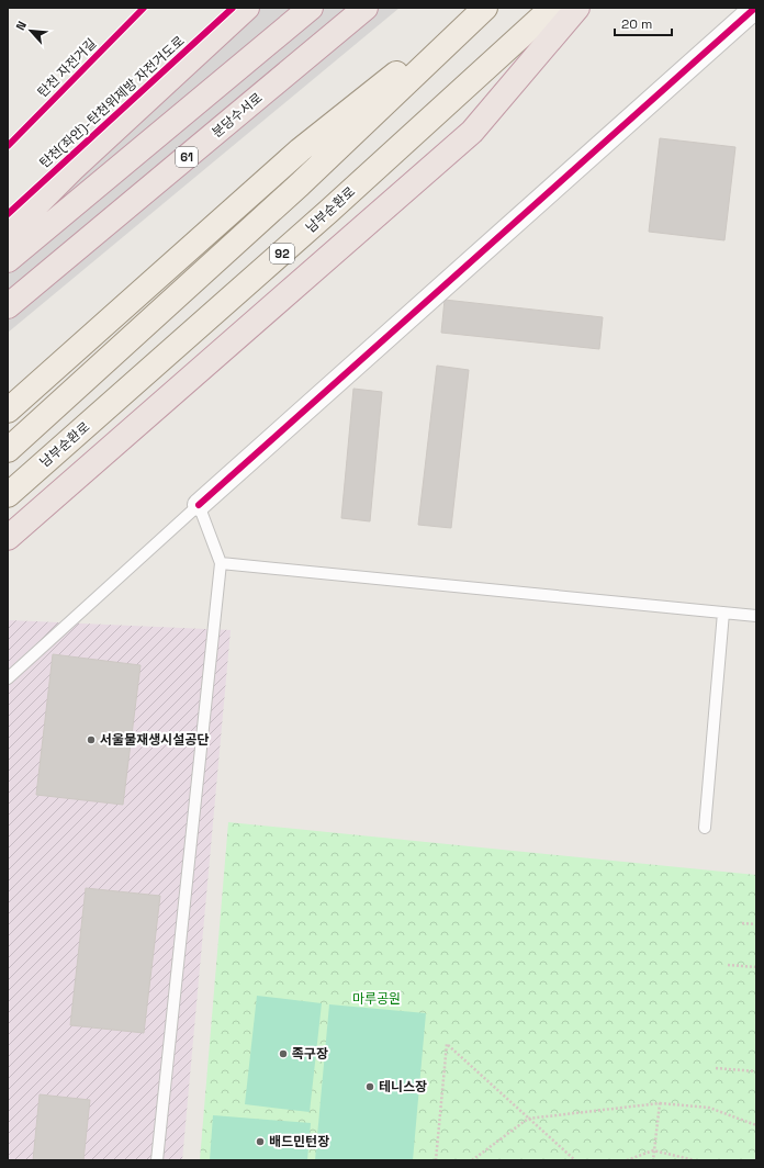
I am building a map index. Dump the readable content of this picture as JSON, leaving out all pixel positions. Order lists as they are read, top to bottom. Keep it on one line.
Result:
{"streets":{"highway":["분당수서로","61"],"main road":["남부순환로","92"],"cycle path":["탄천 자전거길","탄천(좌안)-탄천위제방 자전거도로"]},"parks":["마루공원"],"places":["서울물재생시설공단","족구장","테니스장","배드민턴장"],"scale_bar":"20 m","north":"top left"}
